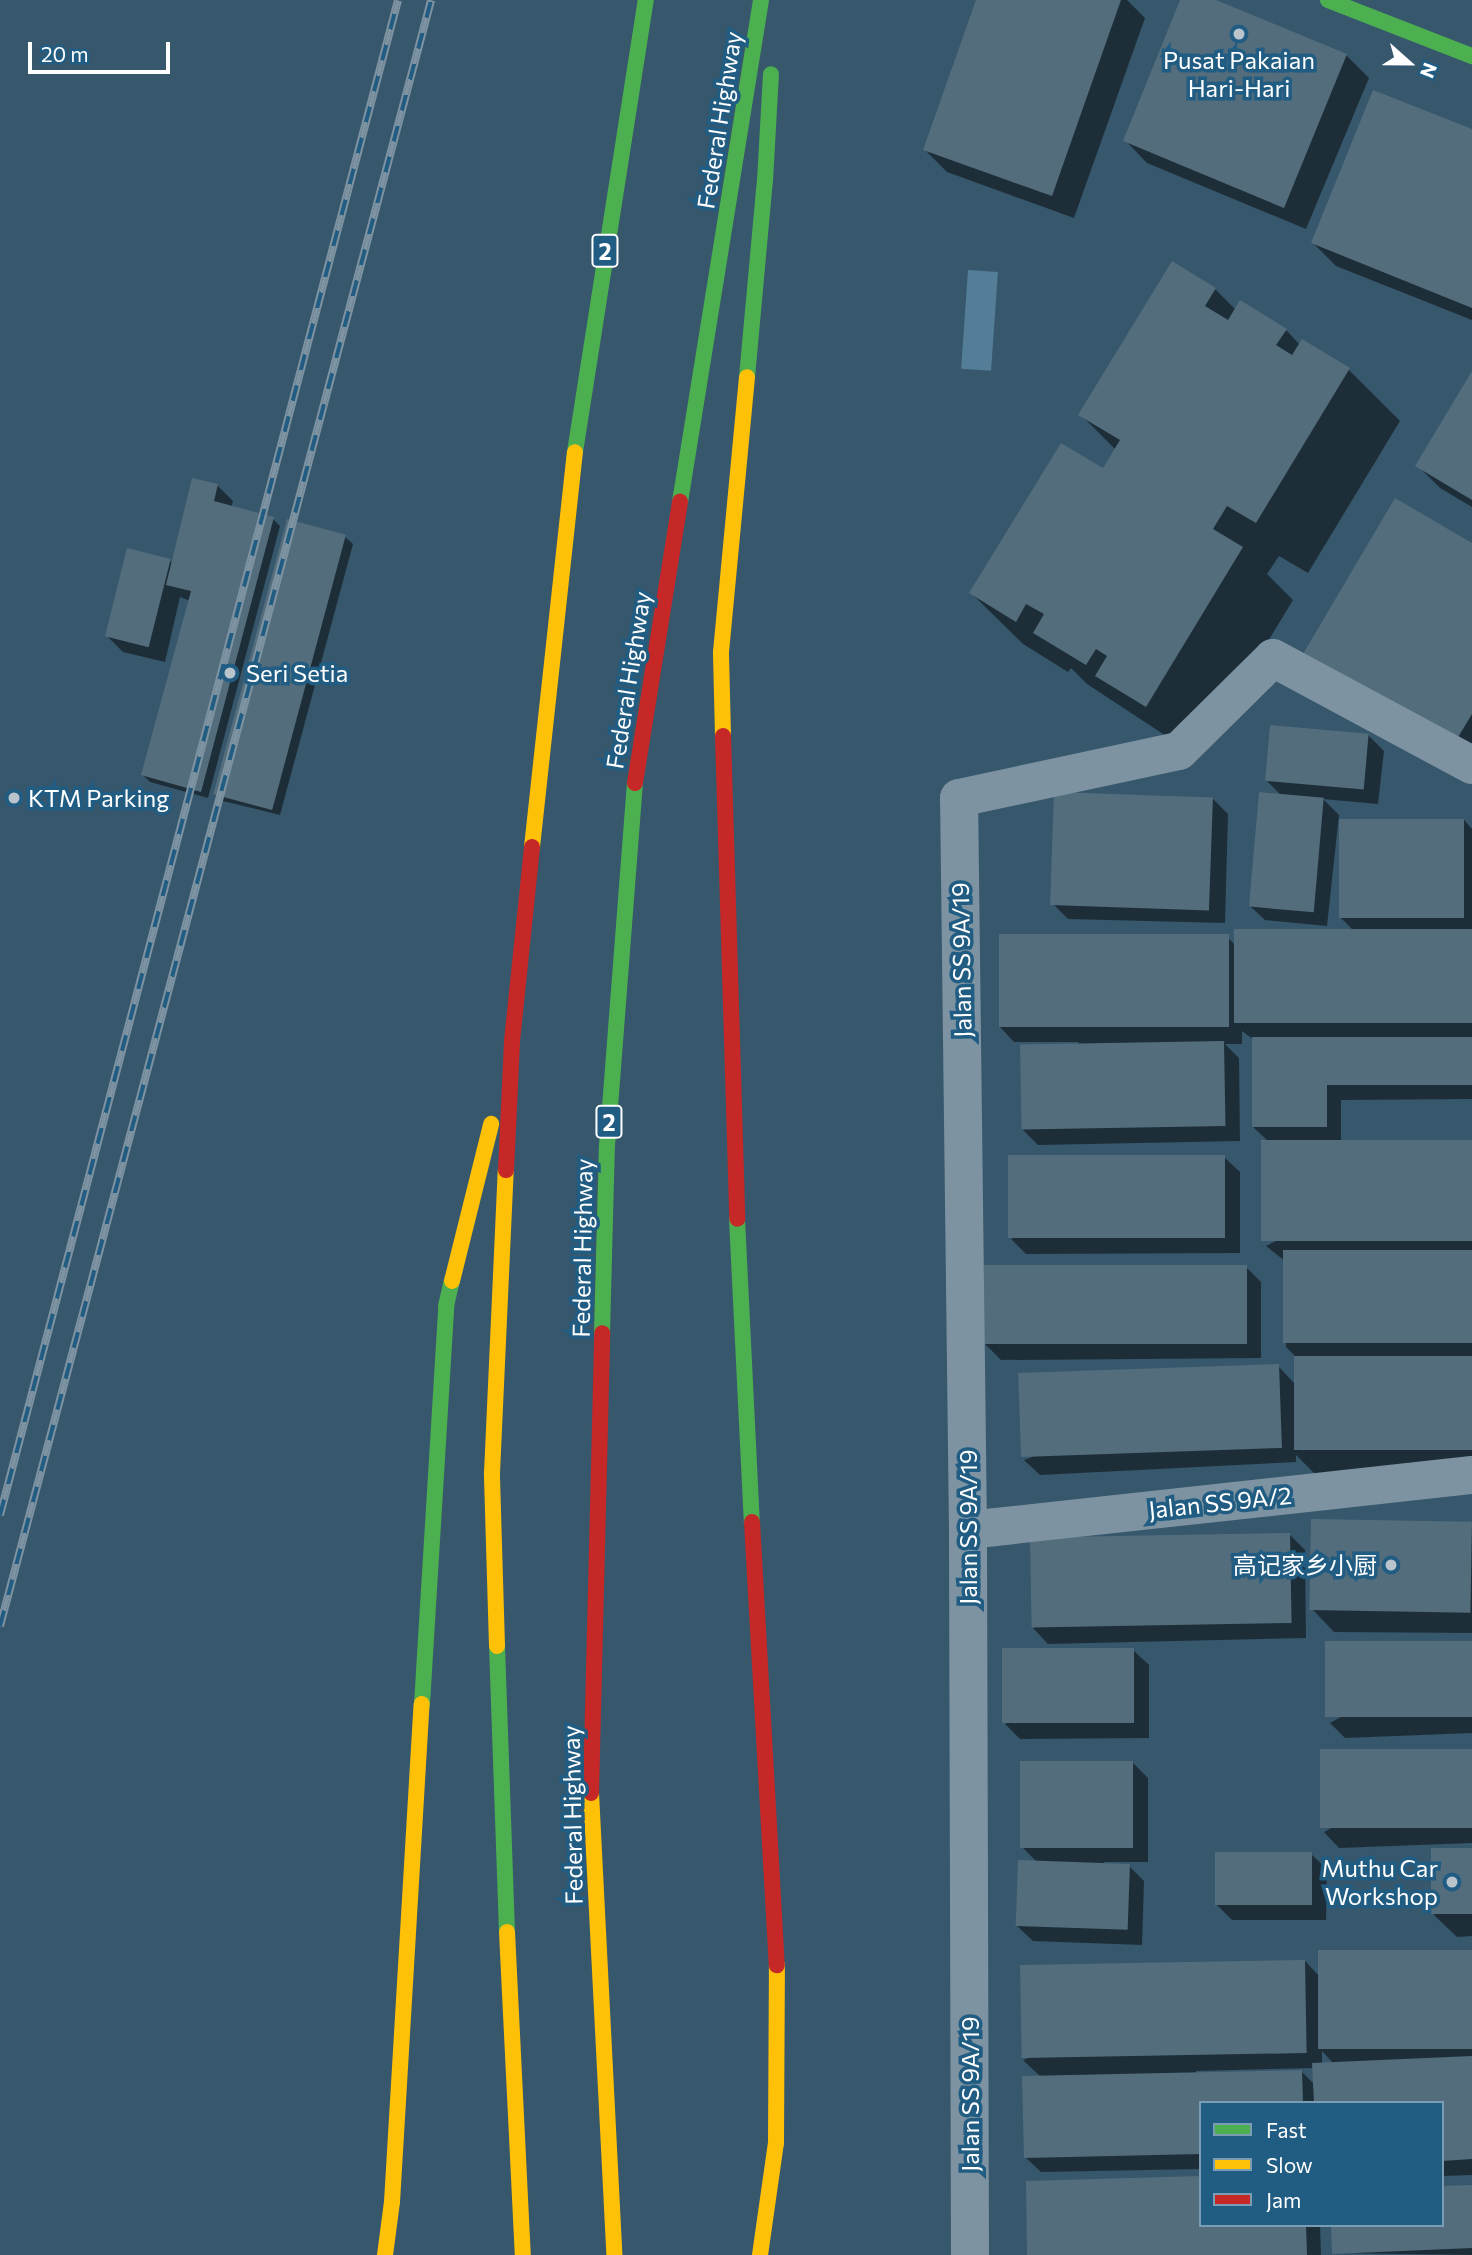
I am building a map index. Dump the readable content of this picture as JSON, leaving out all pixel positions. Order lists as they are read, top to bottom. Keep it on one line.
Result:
{"streets":{"main road":["Federal Highway","2"],"street":["Jalan SS 9A/19","Jalan SS 9A/2"]},"crossings":[["Jalan SS 9A/19","Jalan SS 9A/2"]],"places":["Pusat Pakaian Hari-Hari","Seri Setia","KTM Parking","高记家乡小厨","Muthu Car Workshop"],"legend":["Fast","Slow","Jam"],"scale_bar":"20 m","north":"right"}
